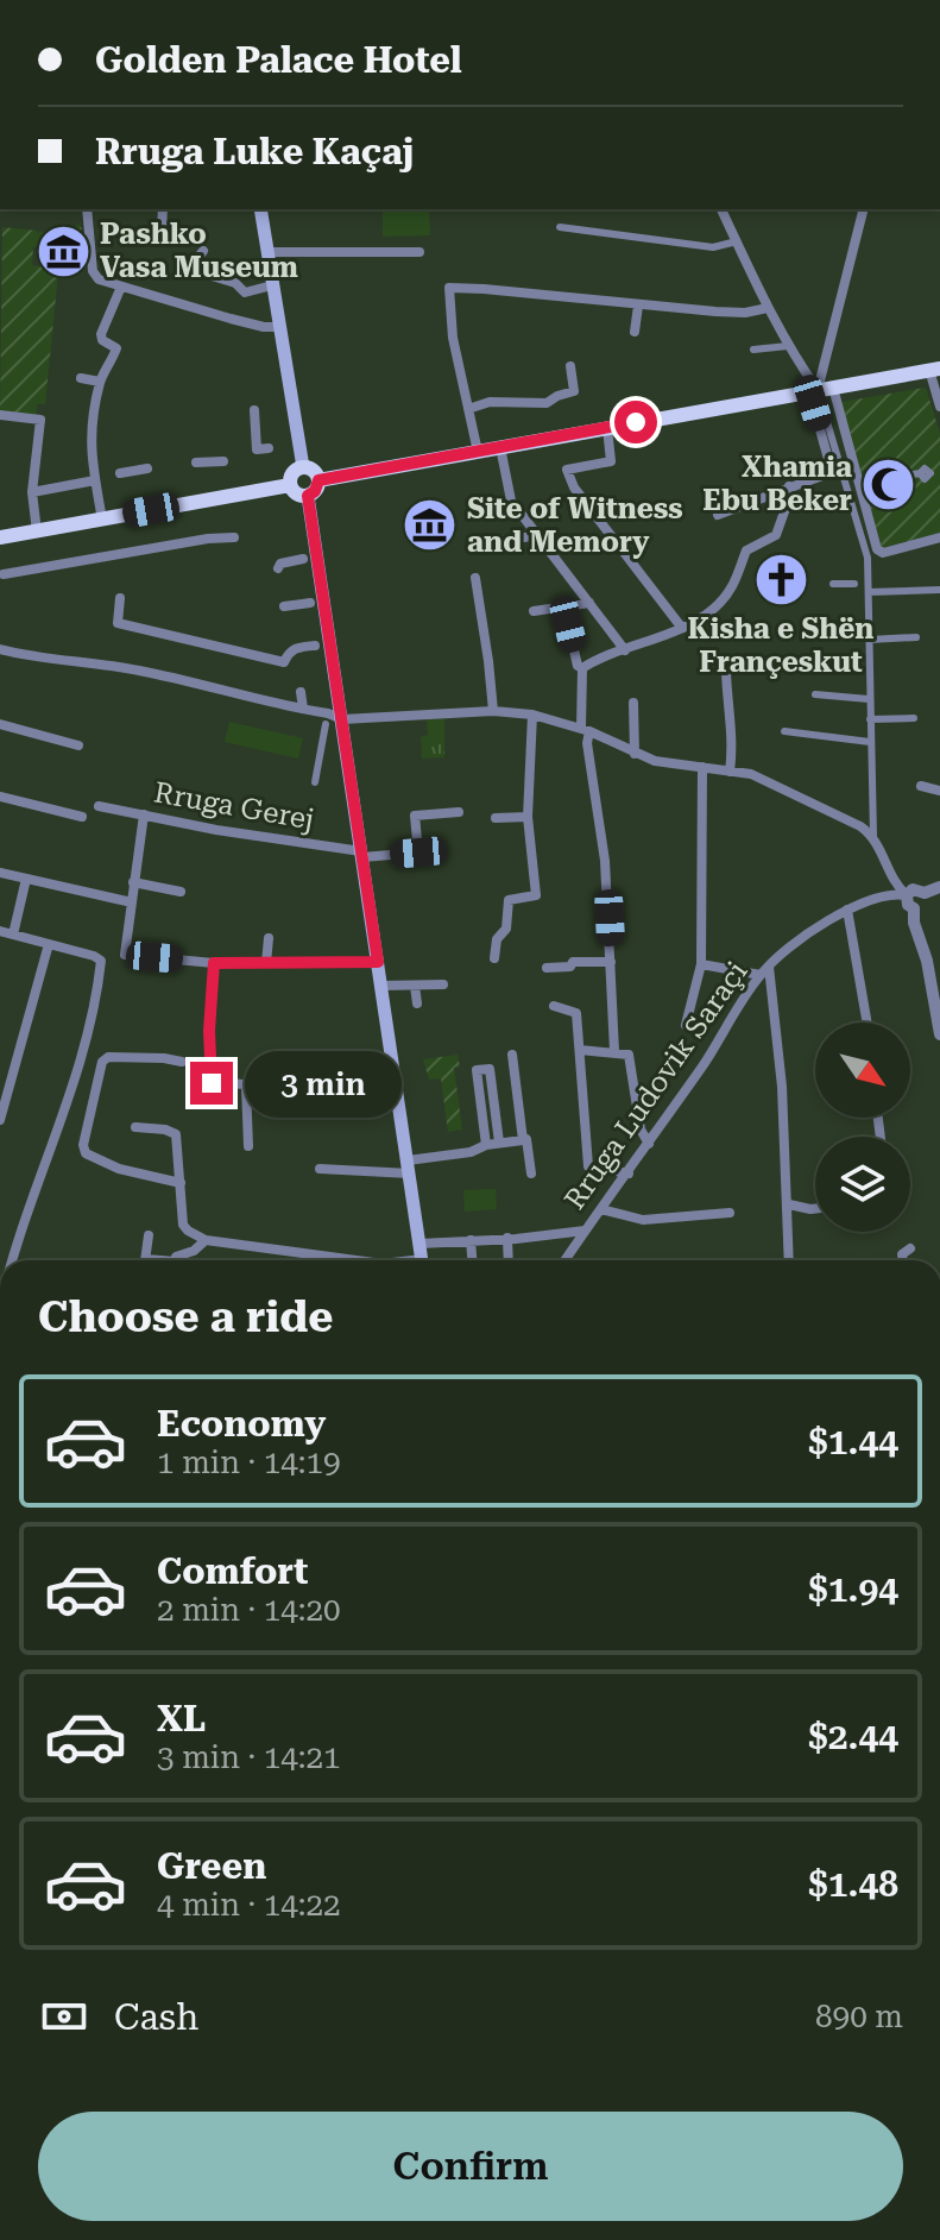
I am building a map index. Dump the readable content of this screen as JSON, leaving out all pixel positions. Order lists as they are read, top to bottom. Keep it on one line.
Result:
{"streets":{"street":["Rruga Gerej","Rruga Ludovik Saraçi"]},"places":{"museum":["Pashko Vasa Museum","Site of Witness and Memory"],"mosque":["Xhamia Ebu Beker"],"church":["Kisha e Shën Françeskut"]},"north":"bottom right","page":{"banner":["Golden Palace Hotel","Rruga Luke Kaçaj"],"bubble":"3 min","heading":"Choose a ride","list":[{"name":"Economy","note":"1 min · 14:19","value":"$1.44"},{"name":"Comfort","note":"2 min · 14:20","value":"$1.94"},{"name":"XL","note":"3 min · 14:21","value":"$2.44"},{"name":"Green","note":"4 min · 14:22","value":"$1.48"}],"pay":["Cash","890 m"],"buttons":"Confirm"}}
